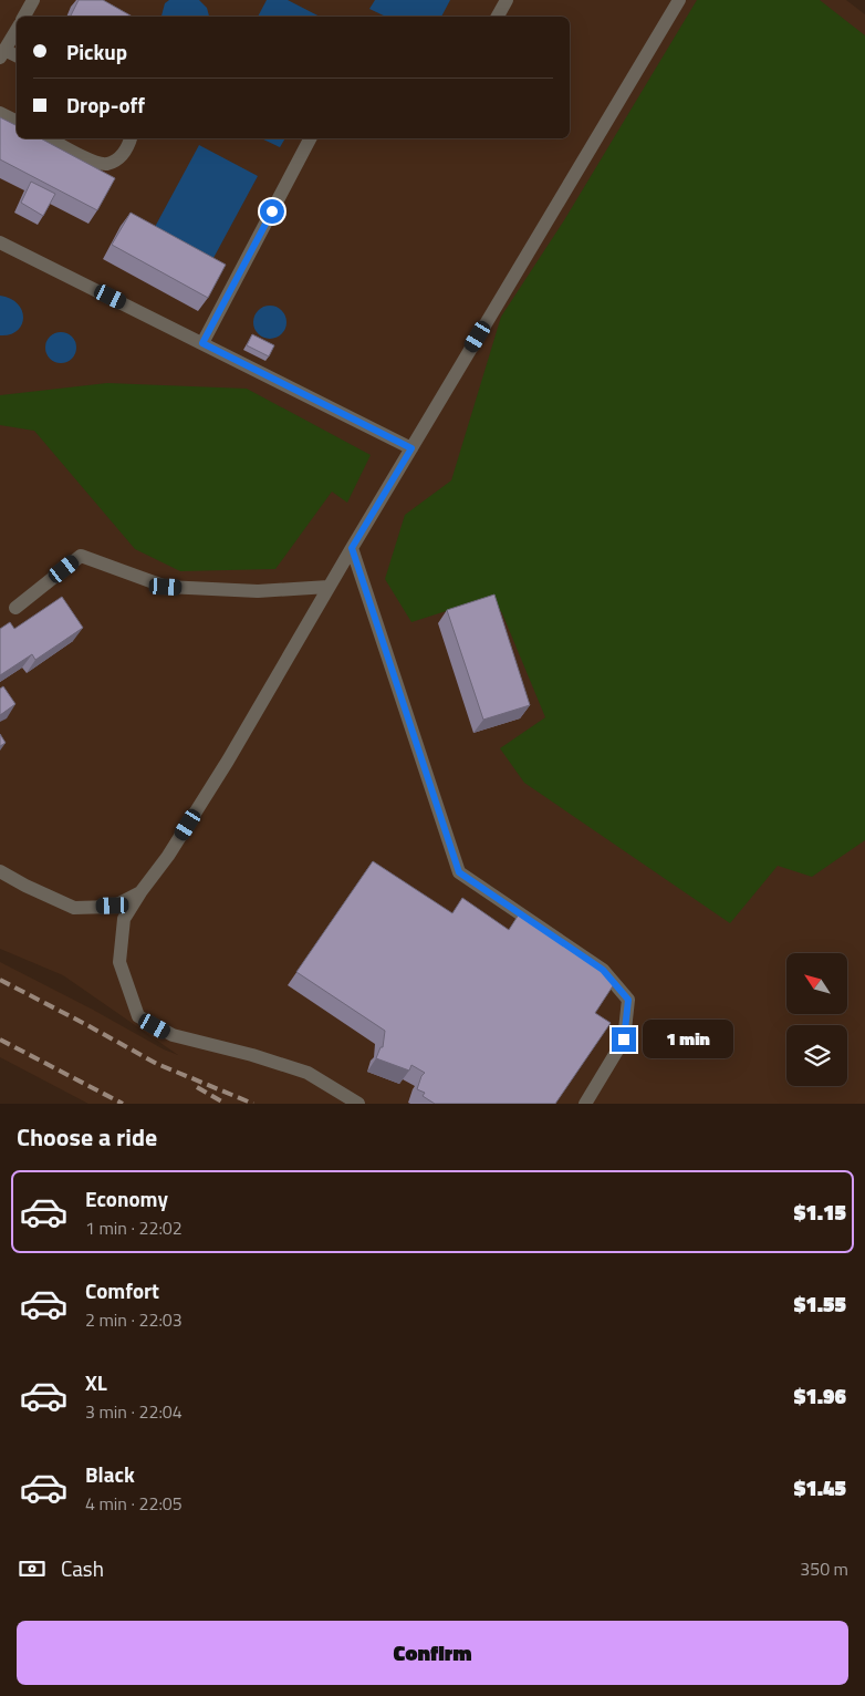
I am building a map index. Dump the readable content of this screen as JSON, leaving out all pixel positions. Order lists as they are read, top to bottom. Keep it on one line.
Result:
{"north":"top left","page":{"banner":["Pickup","Drop-off"],"bubble":"1 min","heading":"Choose a ride","list":[{"name":"Economy","note":"1 min · 22:02","value":"$1.15"},{"name":"Comfort","note":"2 min · 22:03","value":"$1.55"},{"name":"XL","note":"3 min · 22:04","value":"$1.96"},{"name":"Black","note":"4 min · 22:05","value":"$1.45"}],"pay":["Cash","350 m"],"buttons":"Confirm"}}
